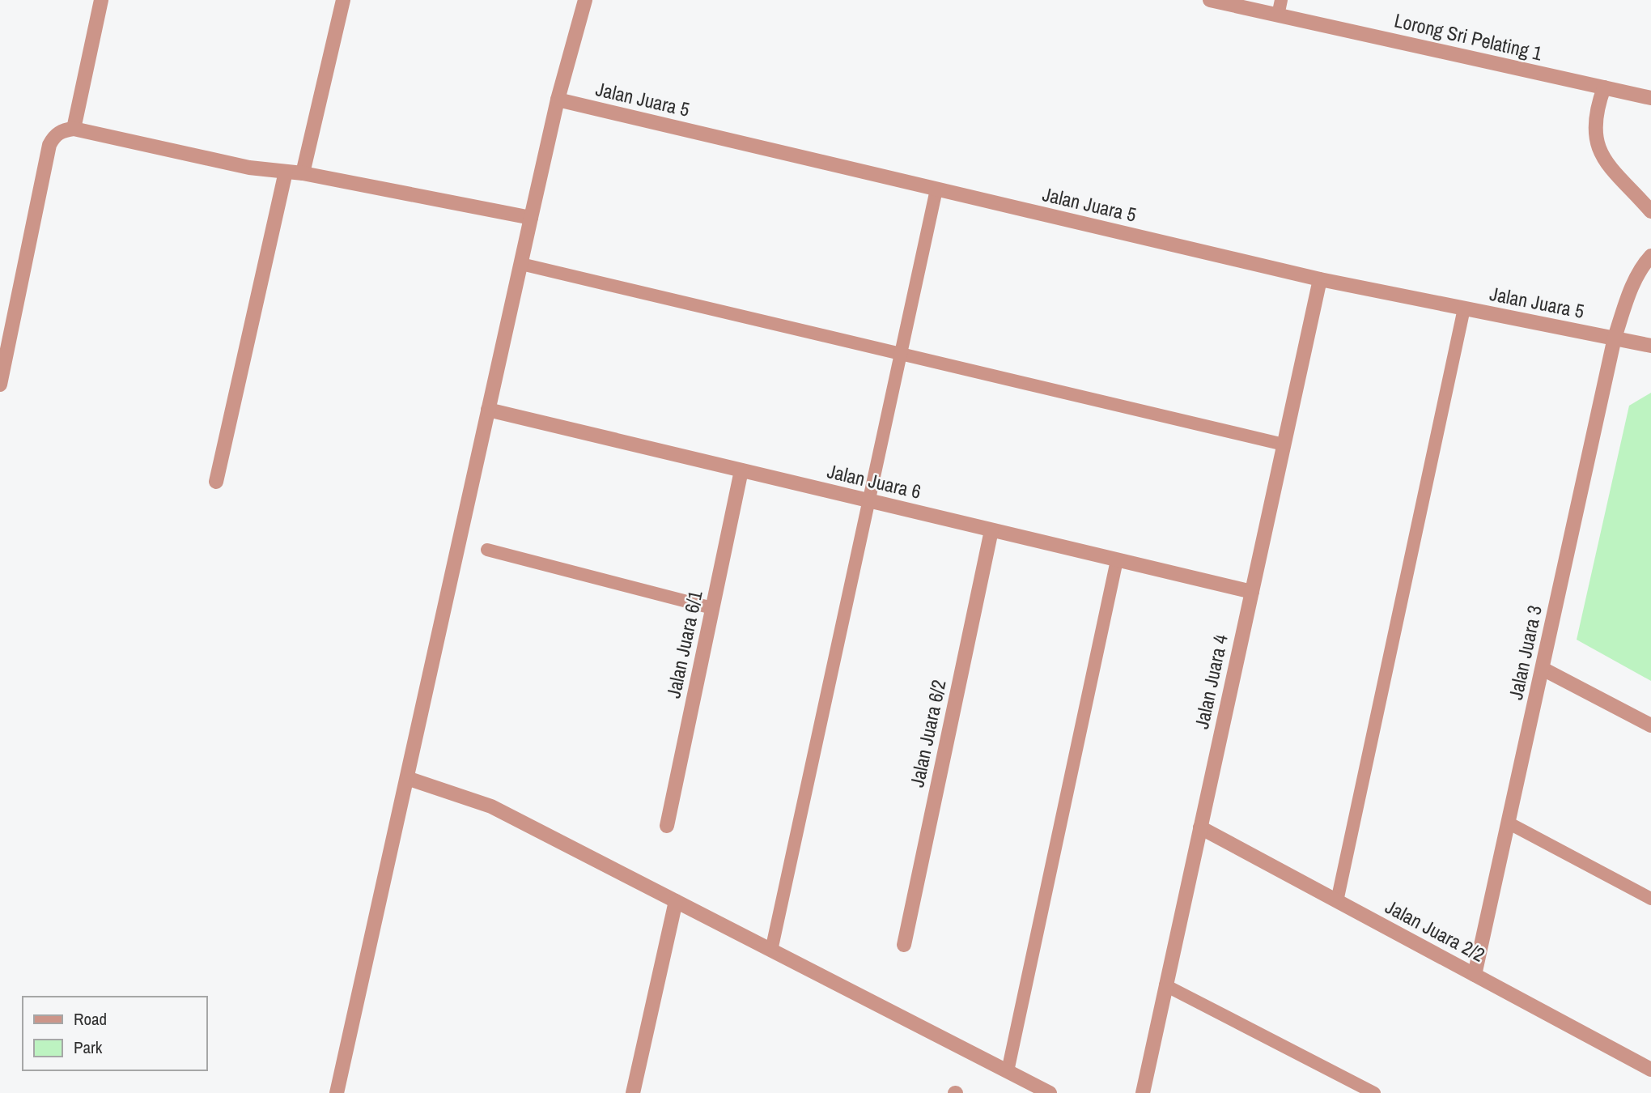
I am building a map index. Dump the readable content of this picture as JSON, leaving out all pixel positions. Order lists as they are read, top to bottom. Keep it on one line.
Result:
{"streets":{"street":["Lorong Sri Pelating 1","Jalan Juara 5","Jalan Juara 6","Jalan Juara 6/1","Jalan Juara 3","Jalan Juara 4","Jalan Juara 6/2","Jalan Juara 2/2"]},"crossings":[["Jalan Juara 5","Jalan Juara 3"],["Jalan Juara 5","Jalan Juara 4"],["Jalan Juara 6","Jalan Juara 6/1"],["Jalan Juara 6","Jalan Juara 4"],["Jalan Juara 6","Jalan Juara 6/2"],["Jalan Juara 3","Jalan Juara 2/2"],["Jalan Juara 4","Jalan Juara 2/2"]],"legend":["Road","Park"]}
